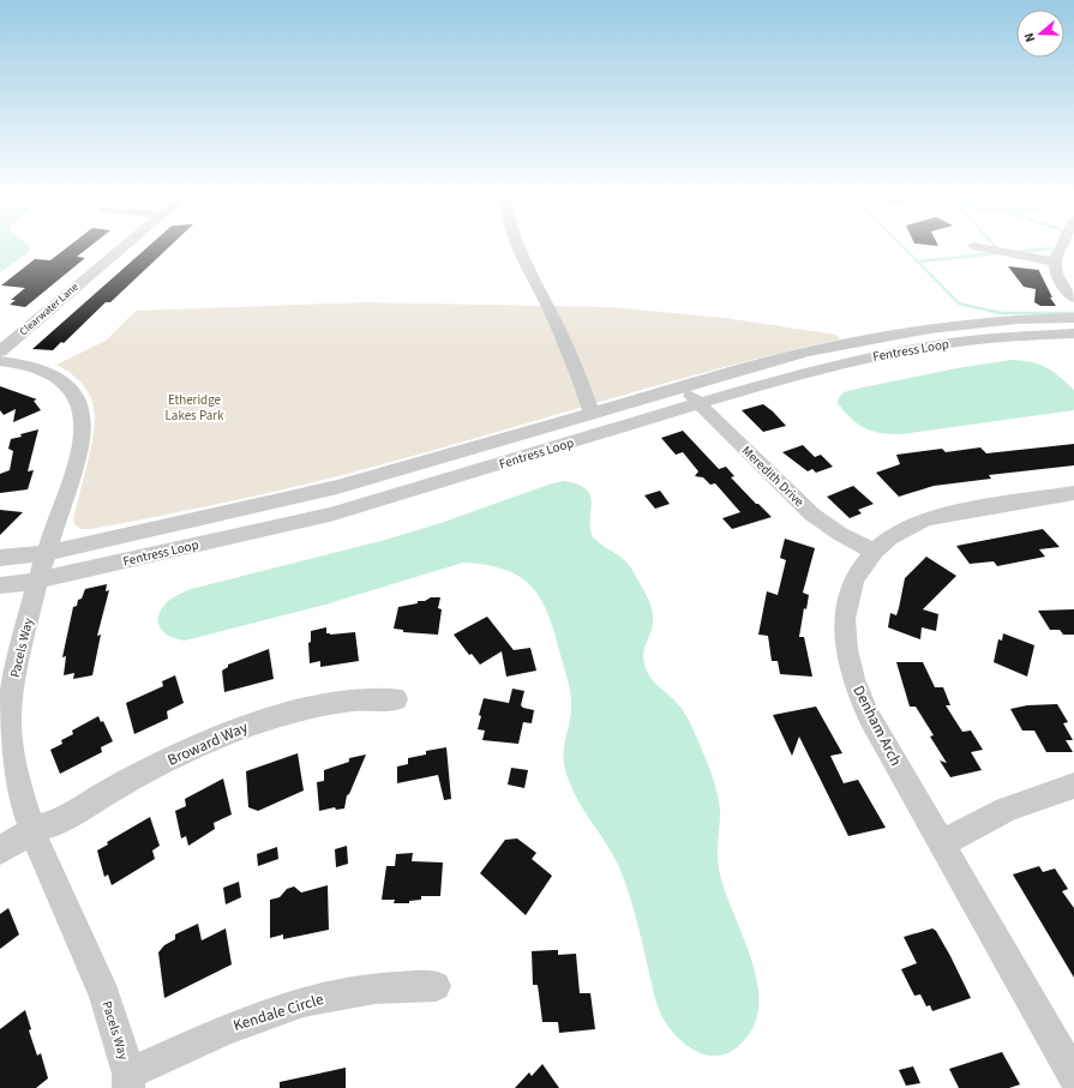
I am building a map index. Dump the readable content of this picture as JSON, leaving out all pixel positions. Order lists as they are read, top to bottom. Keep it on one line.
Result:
{"streets":{"street":["Clearwater Lane","Fentress Loop","Meredith Drive","Pacels Way","Denham Arch","Broward Way","Kendale Circle"]},"crossings":[["Fentress Loop","Meredith Drive"],["Fentress Loop","Pacels Way"],["Meredith Drive","Denham Arch"],["Pacels Way","Broward Way"],["Pacels Way","Kendale Circle"]],"parks":["Etheridge Lakes Park"],"north":"left"}
